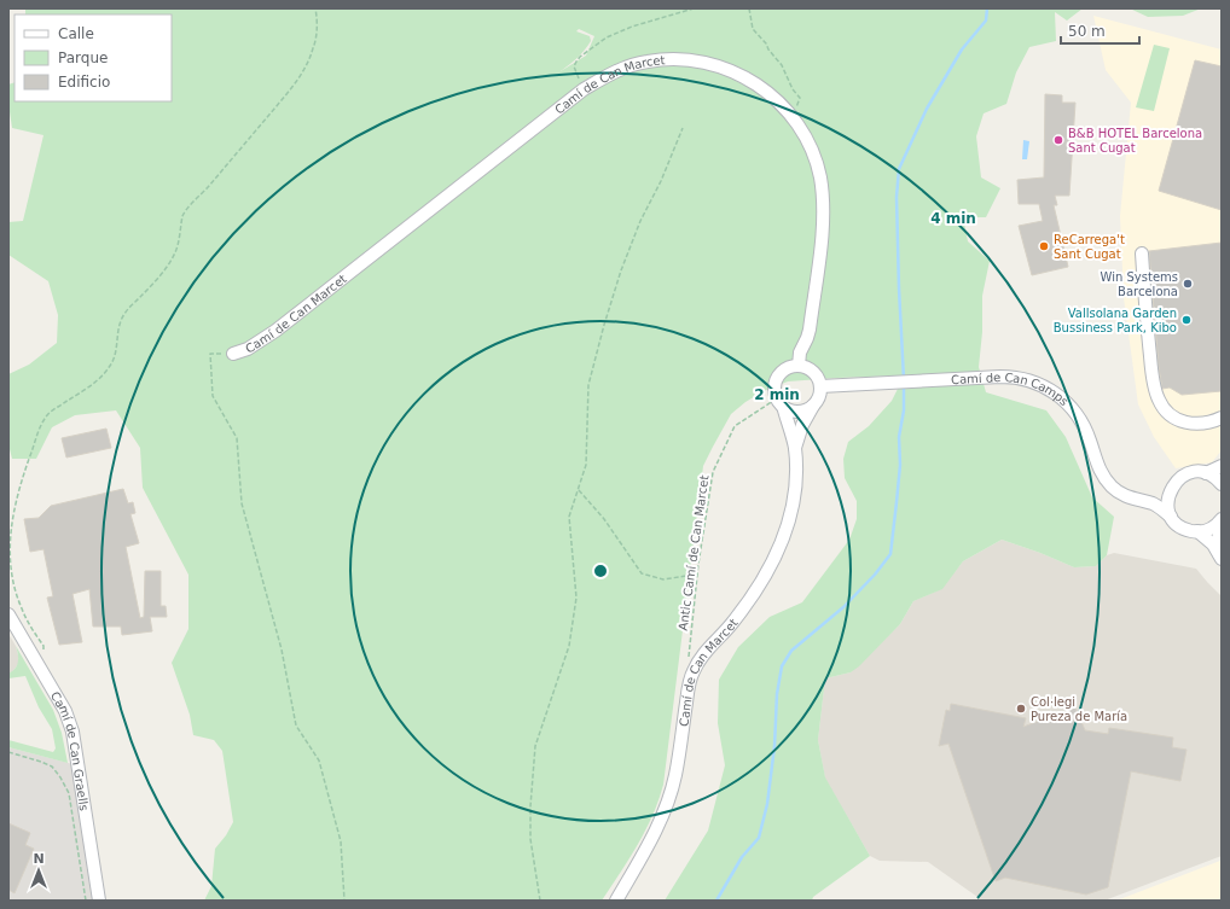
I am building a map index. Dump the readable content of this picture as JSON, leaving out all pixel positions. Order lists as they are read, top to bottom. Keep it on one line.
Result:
{"streets":{"street":["Camí de Can Marcet","Camí de Can Camps","Camí de Can Graells"],"path":["Antic Camí de Can Marcet"]},"crossings":[["Camí de Can Marcet","Camí de Can Camps"],["Camí de Can Marcet","Antic Camí de Can Marcet"],["Camí de Can Camps","Antic Camí de Can Marcet"]],"places":["B&B HOTEL Barcelona Sant Cugat","ReCarrega't Sant Cugat","Win Systems Barcelona","Vallsolana Garden Bussiness Park, Kibo","Col·legi Pureza de María"],"legend":["Calle","Parque","Edificio"],"scale_bar":"50 m","north":"top","rings":["4 min","2 min"]}
